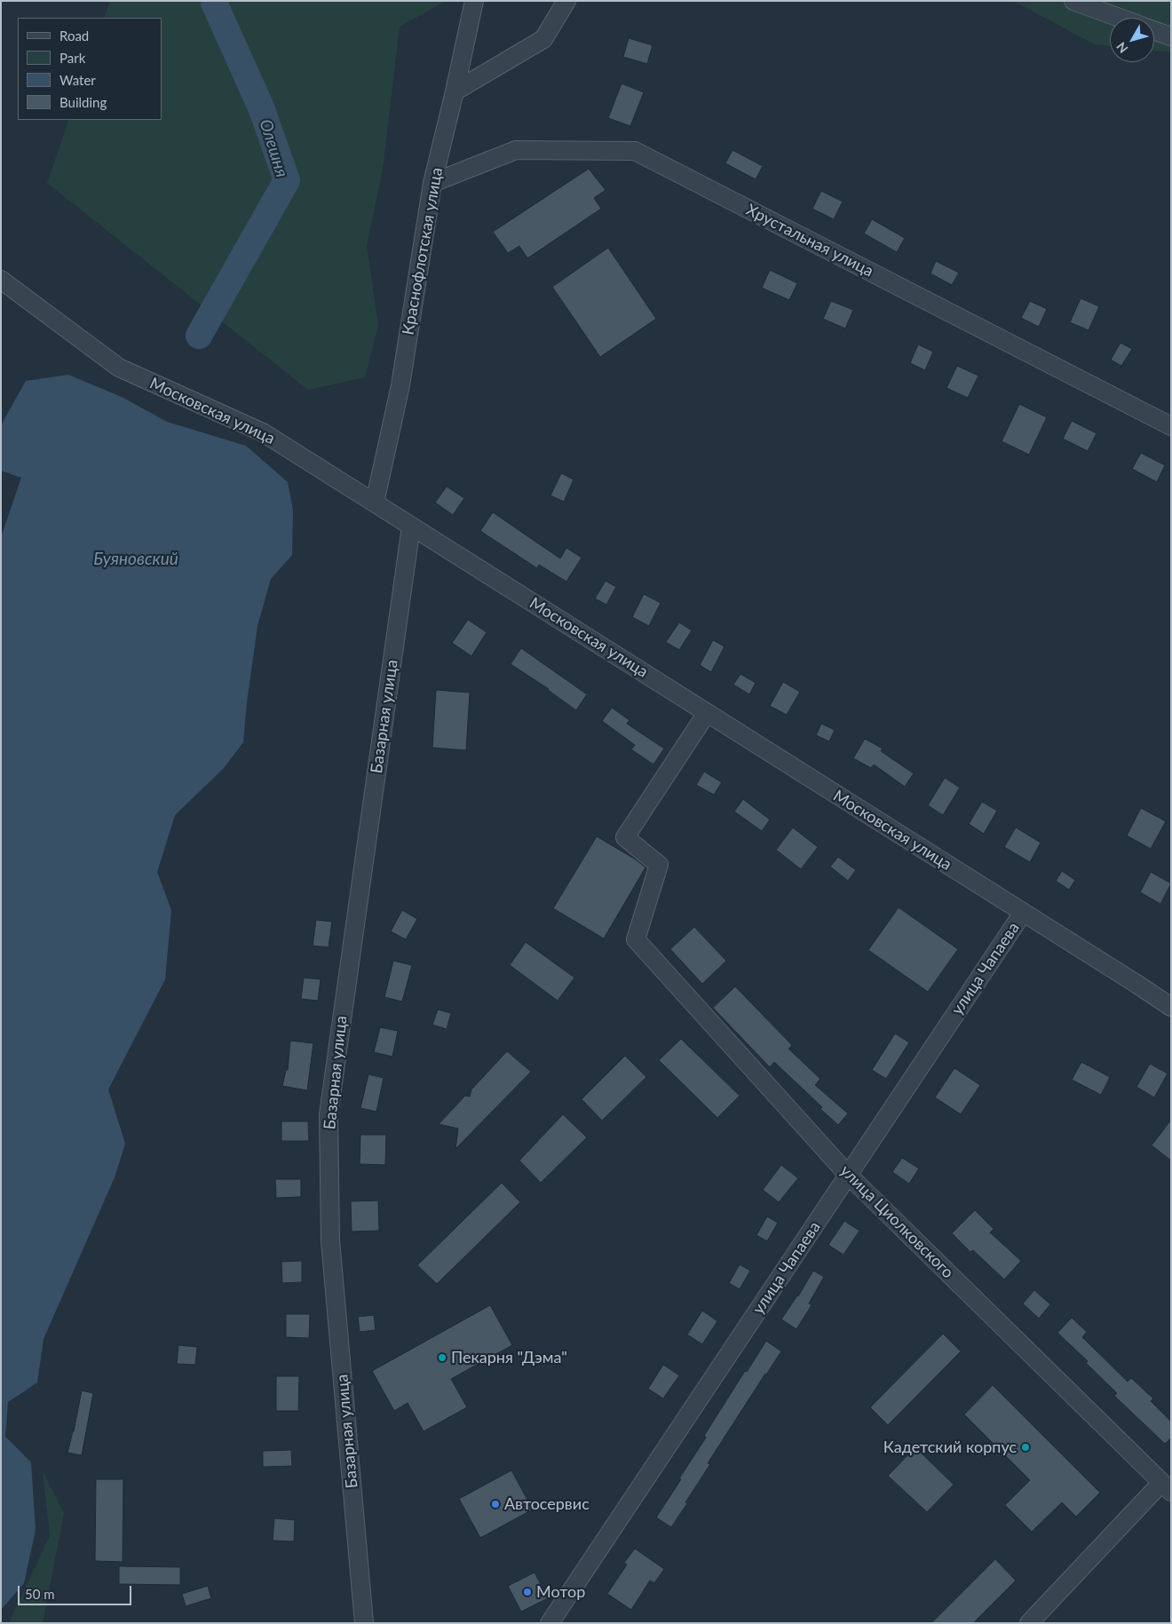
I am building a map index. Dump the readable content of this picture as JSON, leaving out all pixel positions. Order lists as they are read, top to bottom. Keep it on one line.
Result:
{"streets":{"street":["Хрустальная улица","Краснофлотская улица","Московская улица","Базарная улица","улица Чапаева","улица Циолковского"]},"crossings":[["Хрустальная улица","Краснофлотская улица"],["Краснофлотская улица","Московская улица"],["Московская улица","Базарная улица"],["Московская улица","улица Чапаева"],["Московская улица","улица Циолковского"],["улица Чапаева","улица Циолковского"]],"water":["Олешня","Буяновский"],"places":["Пекарня \"Дэма\"","Кадетский корпус","Автосервис","Мотор"],"legend":["Road","Park","Water","Building"],"scale_bar":"50 m","north":"bottom left"}
